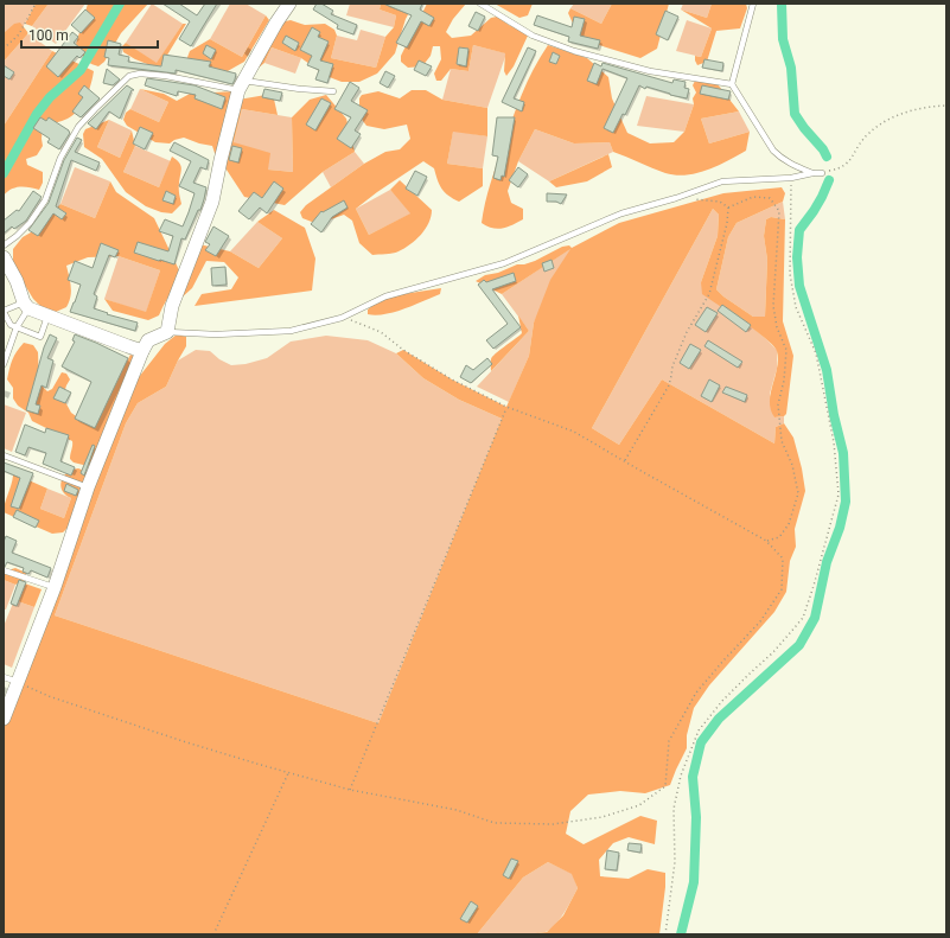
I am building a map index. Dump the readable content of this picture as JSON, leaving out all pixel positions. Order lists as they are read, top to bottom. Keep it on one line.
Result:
{"scale_bar":"100 m"}
